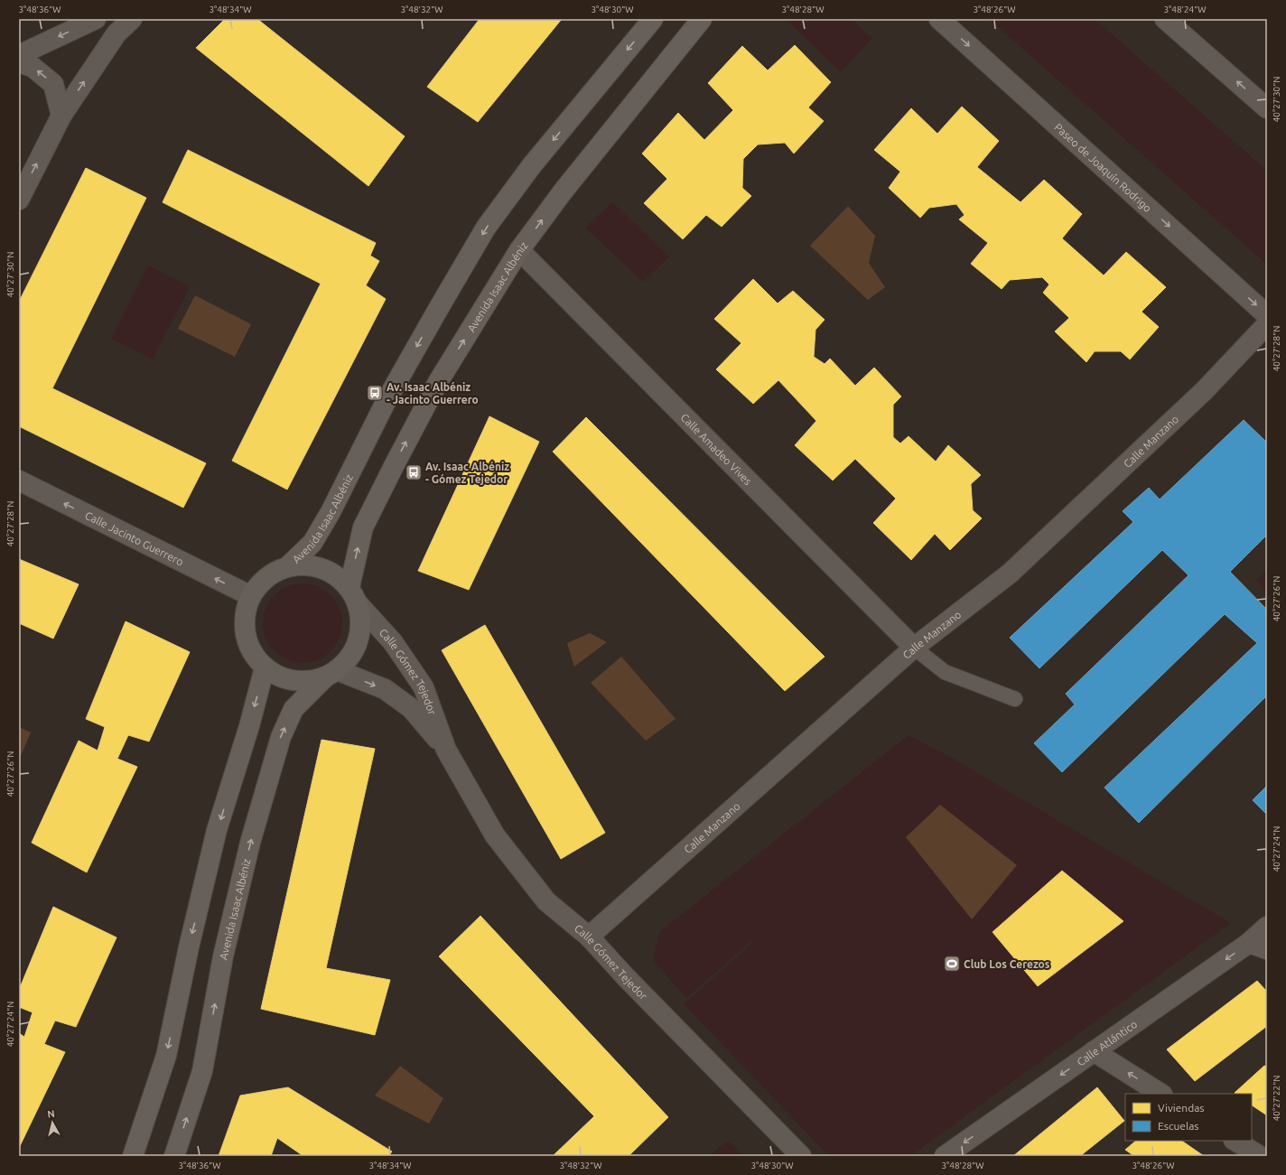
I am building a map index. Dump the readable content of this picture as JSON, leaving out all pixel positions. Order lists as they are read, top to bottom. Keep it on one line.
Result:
{"streets":{"street":["Paseo de Joaquín Rodrigo","Avenida Isaac Albéniz","Calle Manzano","Calle Amadeo Vives","Calle Jacinto Guerrero","Calle Gómez Tejedor","Calle Atlántico"]},"crossings":[["Avenida Isaac Albéniz","Calle Amadeo Vives"],["Avenida Isaac Albéniz","Calle Jacinto Guerrero"],["Avenida Isaac Albéniz","Calle Gómez Tejedor"],["Calle Manzano","Calle Amadeo Vives"],["Calle Manzano","Calle Gómez Tejedor"],["Calle Jacinto Guerrero","Calle Gómez Tejedor"]],"one_way":["Calle Jacinto Guerrero","Calle Atlántico"],"places":{"bus stop":["Av. Isaac Albéniz - Jacinto Guerrero","Av. Isaac Albéniz - Gómez Tejedor"],"sports":["Club Los Cerezos"]},"legend":["Viviendas","Escuelas"],"north":"top","coordinates":["3°48'36\"W","3°48'34\"W","3°48'32\"W","3°48'30\"W","3°48'28\"W","3°48'26\"W","3°48'24\"W","40°27'30\"N","40°27'28\"N","40°27'26\"N","40°27'24\"N","40°27'22\"N"]}
